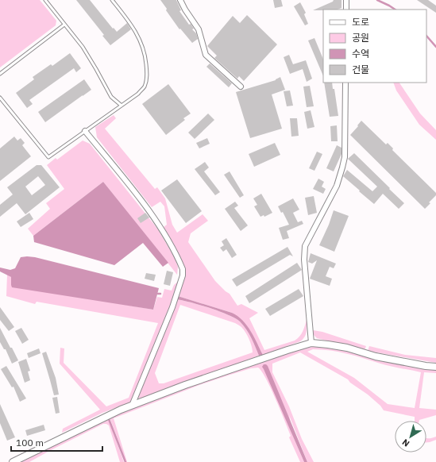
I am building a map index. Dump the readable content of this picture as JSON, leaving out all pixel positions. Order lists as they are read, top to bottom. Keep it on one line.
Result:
{"legend":["도로","공원","수역","건물"],"scale_bar":"100 m","north":"bottom left"}
